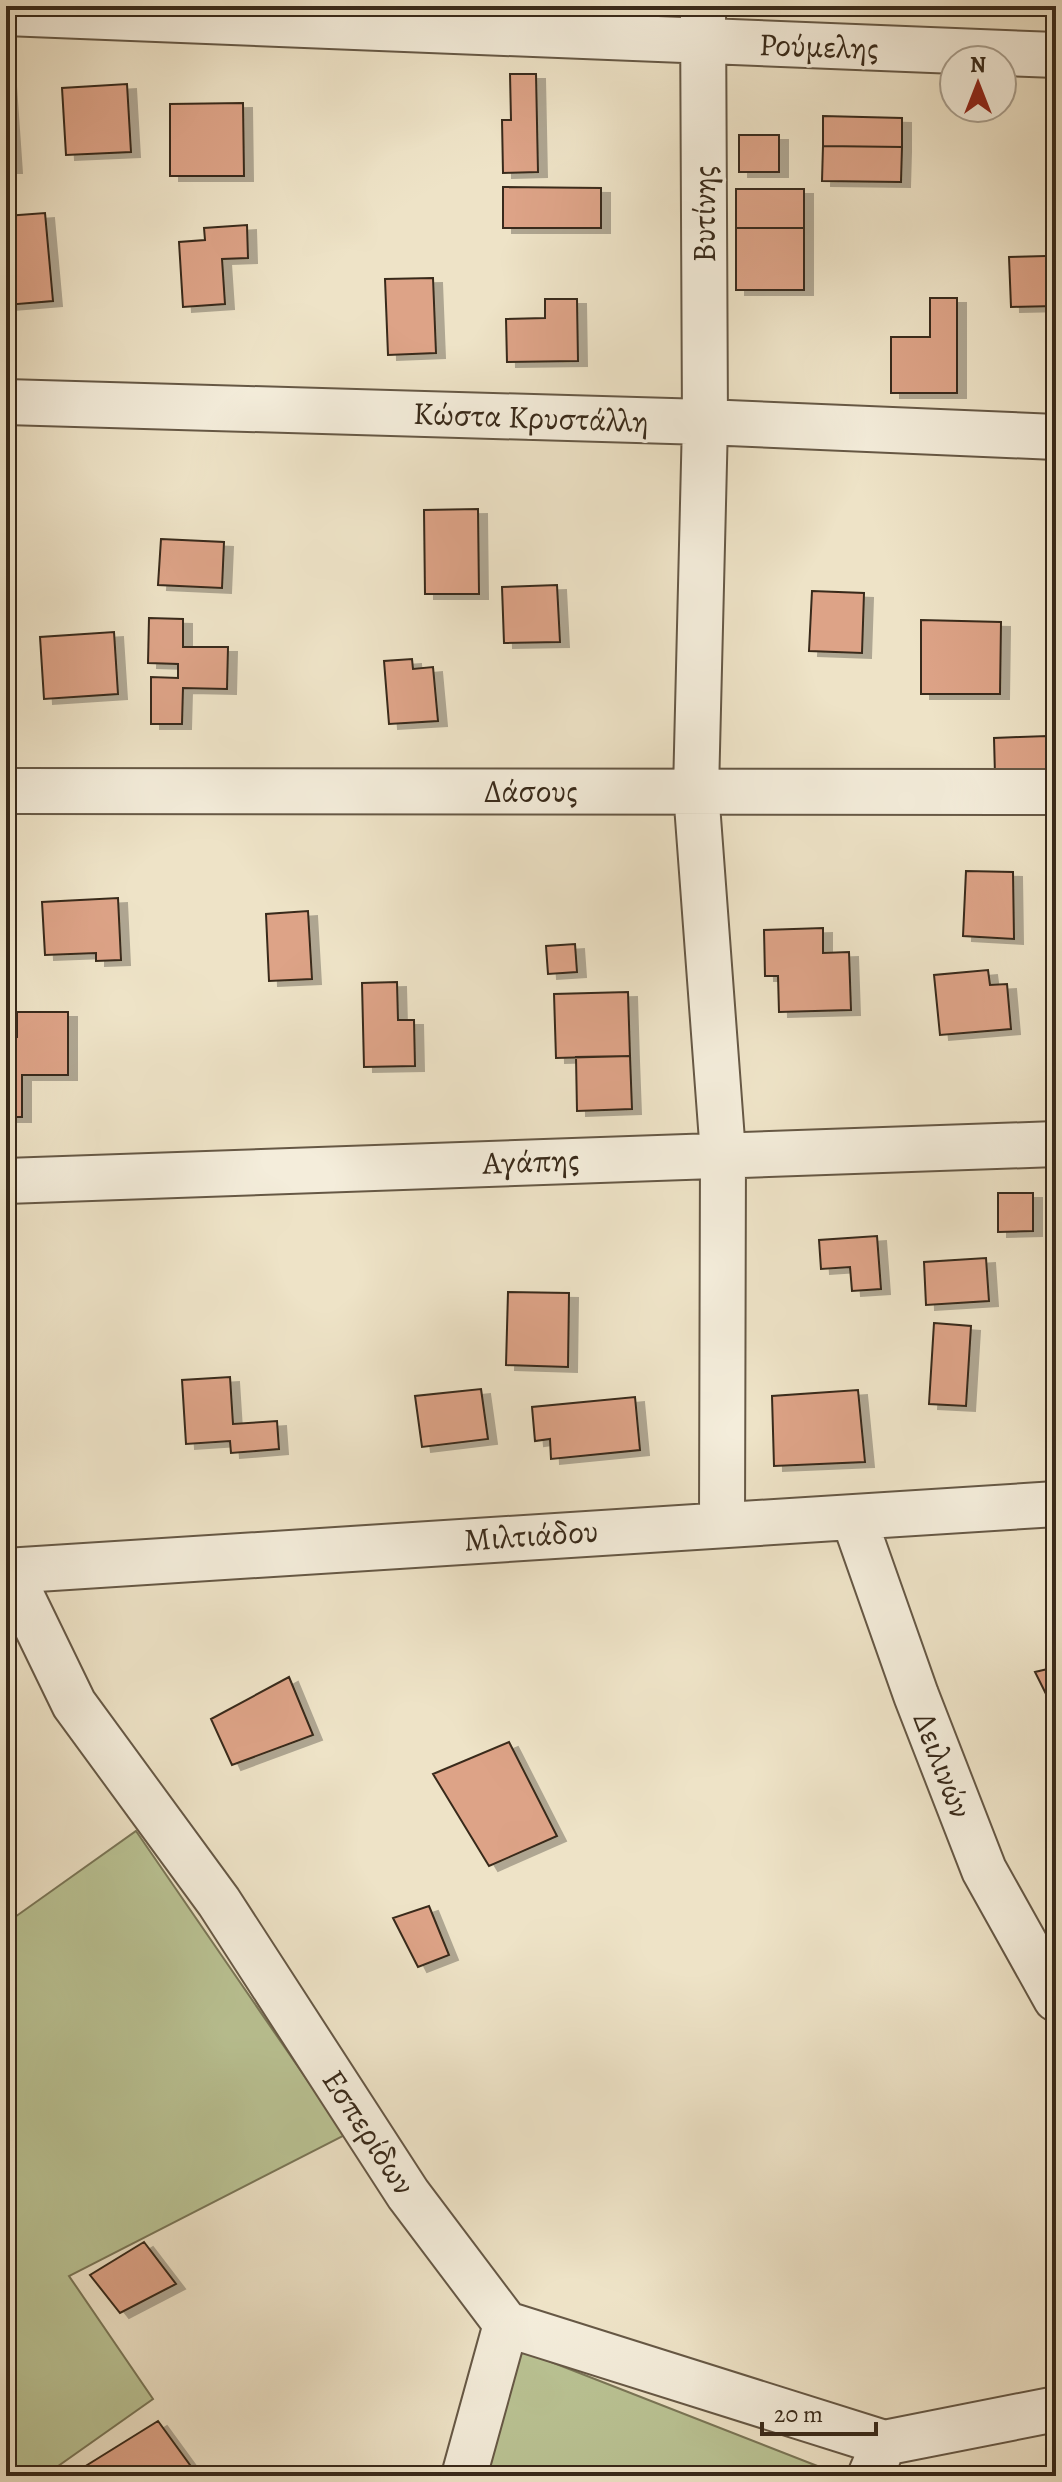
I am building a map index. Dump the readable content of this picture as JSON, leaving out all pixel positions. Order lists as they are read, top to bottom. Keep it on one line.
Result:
{"streets":{"street":["Ρούμελης","Βυτίνης","Κώστα Κρυστάλλη","Δάσους","Αγάπης","Μιλτιάδου","Δειλινών","Εσπερίδων"]},"crossings":[["Ρούμελης","Βυτίνης"],["Βυτίνης","Κώστα Κρυστάλλη"],["Βυτίνης","Δάσους"],["Βυτίνης","Αγάπης"],["Βυτίνης","Μιλτιάδου"],["Μιλτιάδου","Δειλινών"],["Μιλτιάδου","Εσπερίδων"]],"scale_bar":"20 m","north":"top"}
